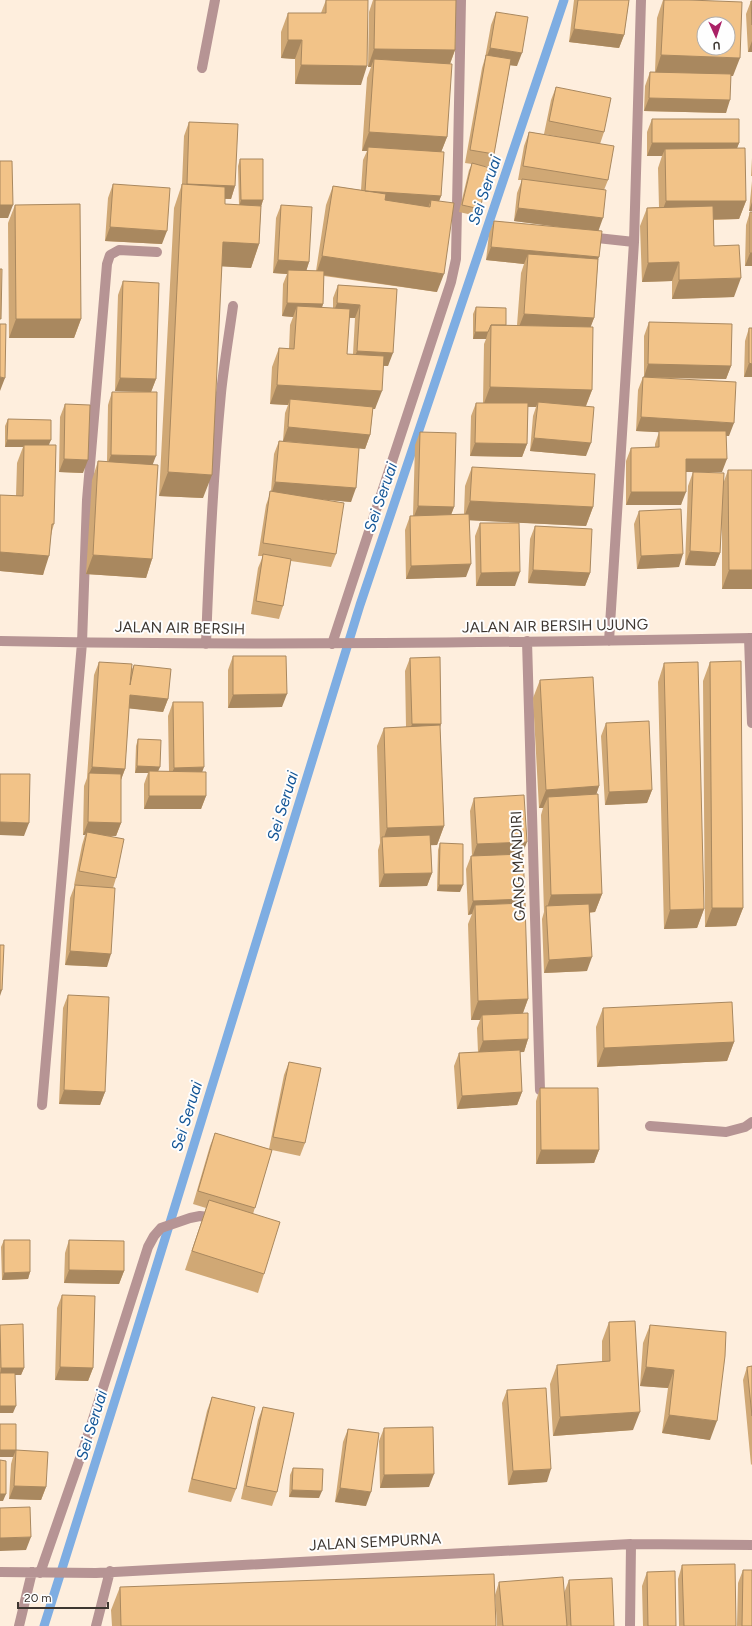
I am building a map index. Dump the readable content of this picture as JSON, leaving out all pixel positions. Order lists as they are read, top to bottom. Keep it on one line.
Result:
{"streets":{"street":["JALAN AIR BERSIH UJUNG","JALAN AIR BERSIH","GANG MANDIRI","JALAN SEMPURNA"]},"crossings":[["JALAN AIR BERSIH UJUNG","JALAN AIR BERSIH"],["JALAN AIR BERSIH UJUNG","GANG MANDIRI"]],"water":["Sei Seruai"],"scale_bar":"20 m","north":"bottom"}
